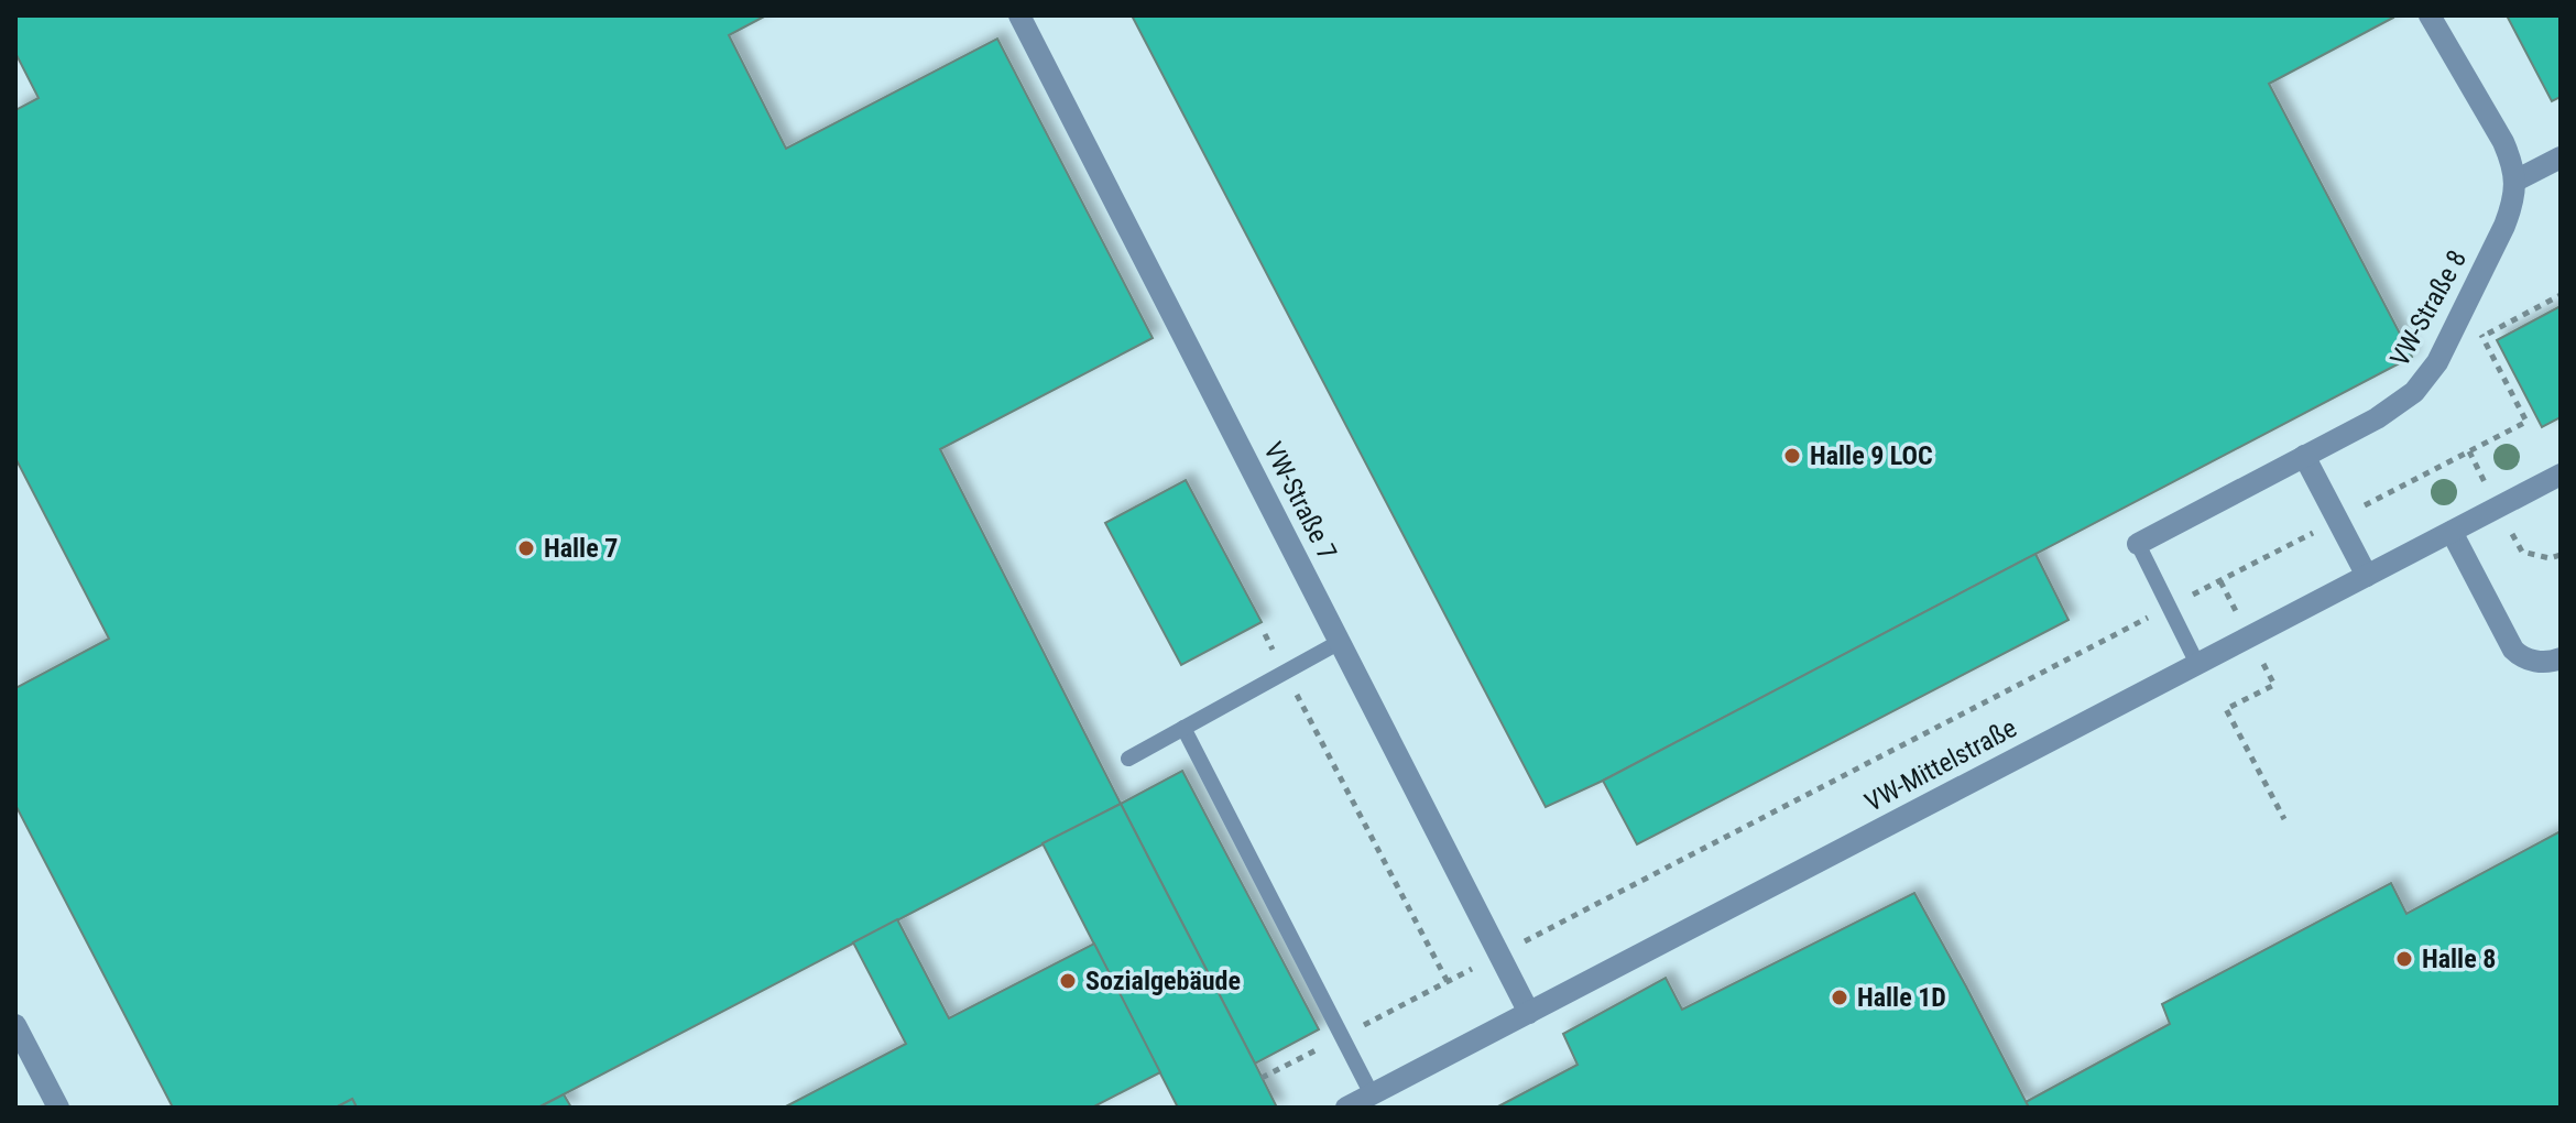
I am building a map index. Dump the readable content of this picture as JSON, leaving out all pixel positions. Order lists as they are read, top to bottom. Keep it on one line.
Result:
{"streets":{"street":["VW-Straße 8","VW-Straße 7","VW-Mittelstraße"]},"crossings":[["VW-Straße 7","VW-Mittelstraße"]],"places":["Halle 9 LOC","Halle 7","Halle 8","Sozialgebäude","Halle 1D"]}
